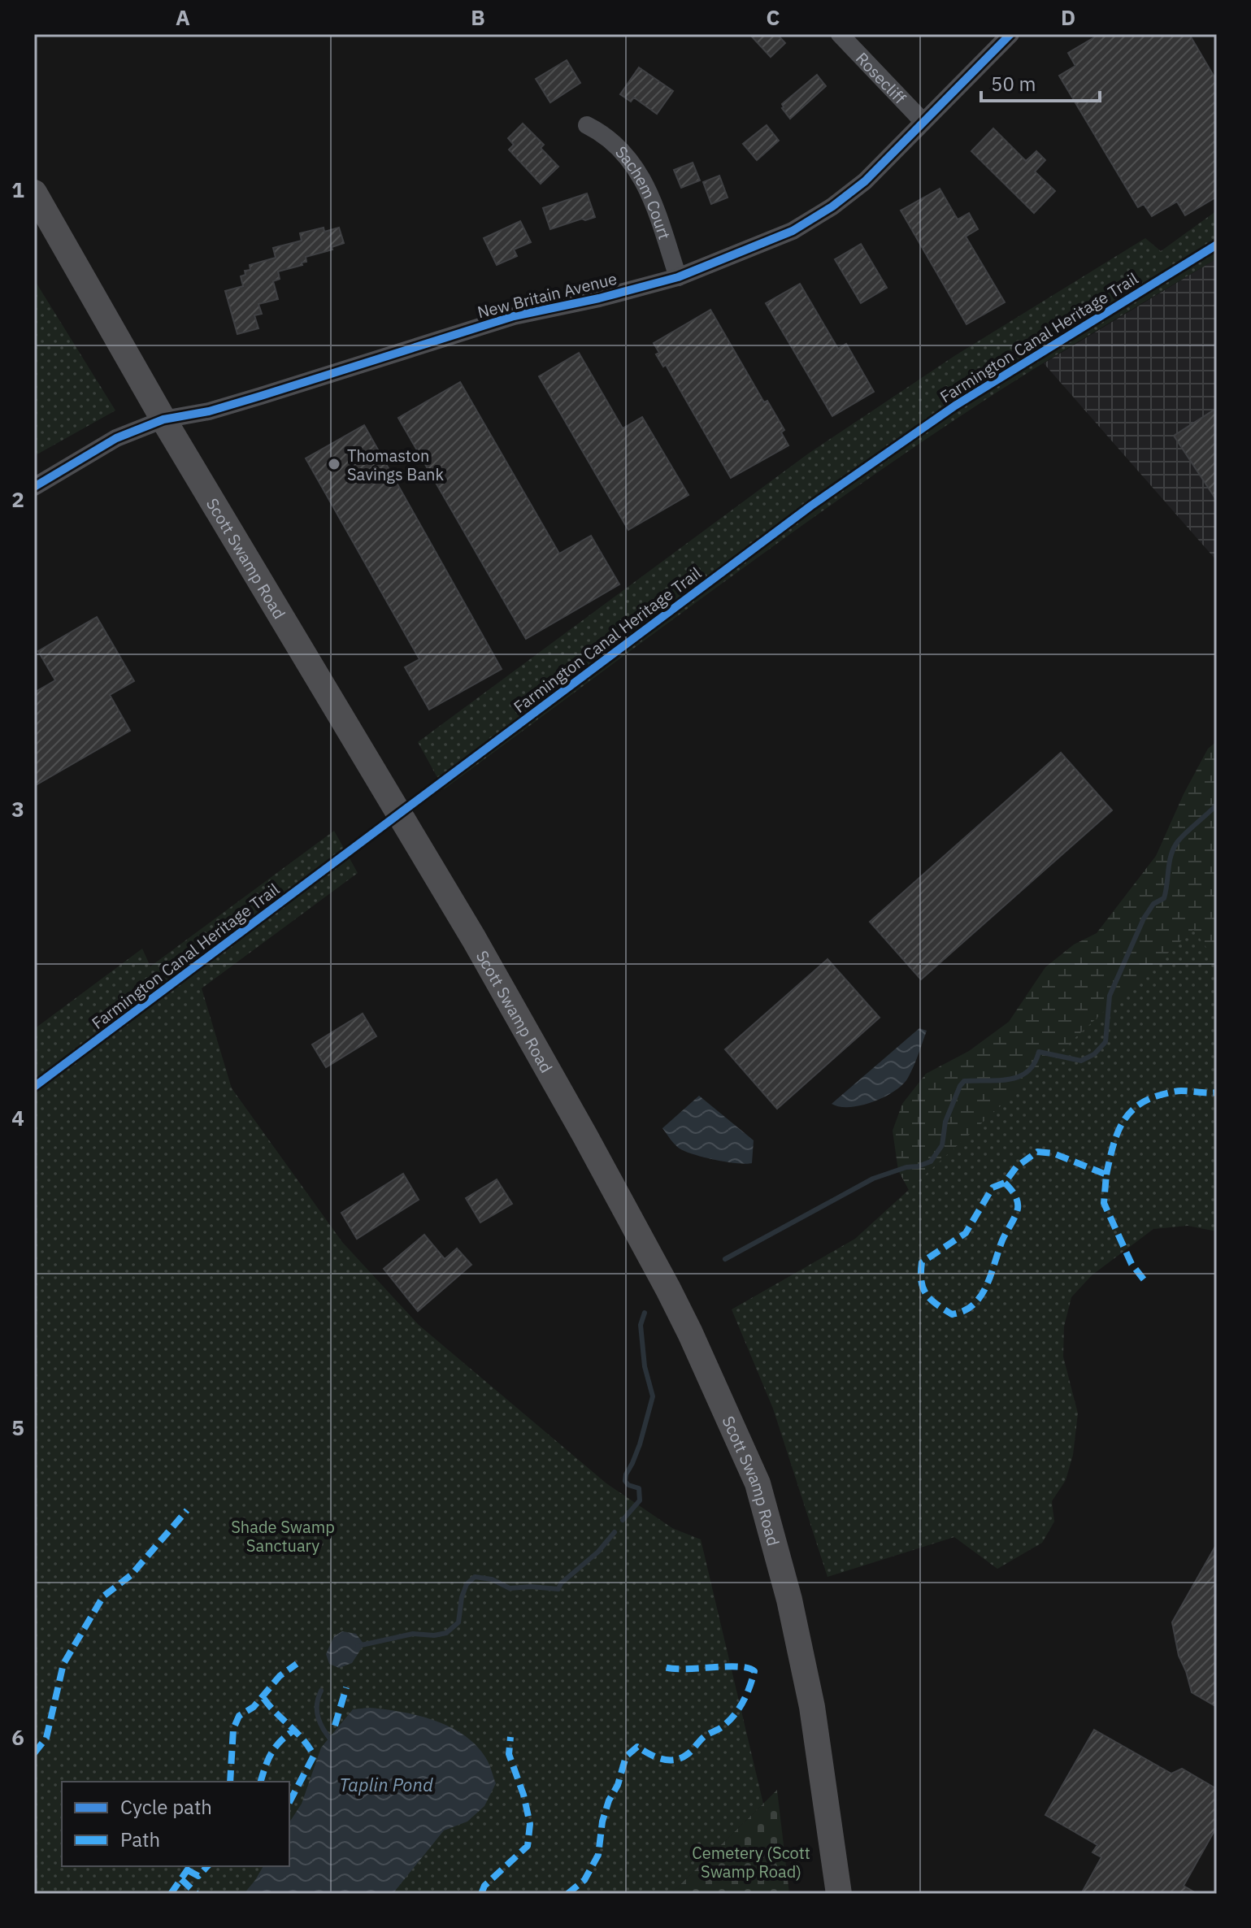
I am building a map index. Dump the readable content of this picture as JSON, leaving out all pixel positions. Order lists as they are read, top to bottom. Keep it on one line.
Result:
{"streets":{"highway":["Scott Swamp Road"],"street":["Rosecliff","Sachem Court","New Britain Avenue"],"cycle path":["Farmington Canal Heritage Trail"]},"crossings":[["Rosecliff","New Britain Avenue"],["Sachem Court","New Britain Avenue"],["New Britain Avenue","Scott Swamp Road"]],"water":["Taplin Pond"],"parks":["Shade Swamp Sanctuary","Cemetery (Scott Swamp Road)"],"places":["Thomaston Savings Bank"],"legend":["Cycle path","Path"],"scale_bar":"50 m","grid":{"columns":["A","B","C","D"],"rows":["1","2","3","4","5","6"]}}
